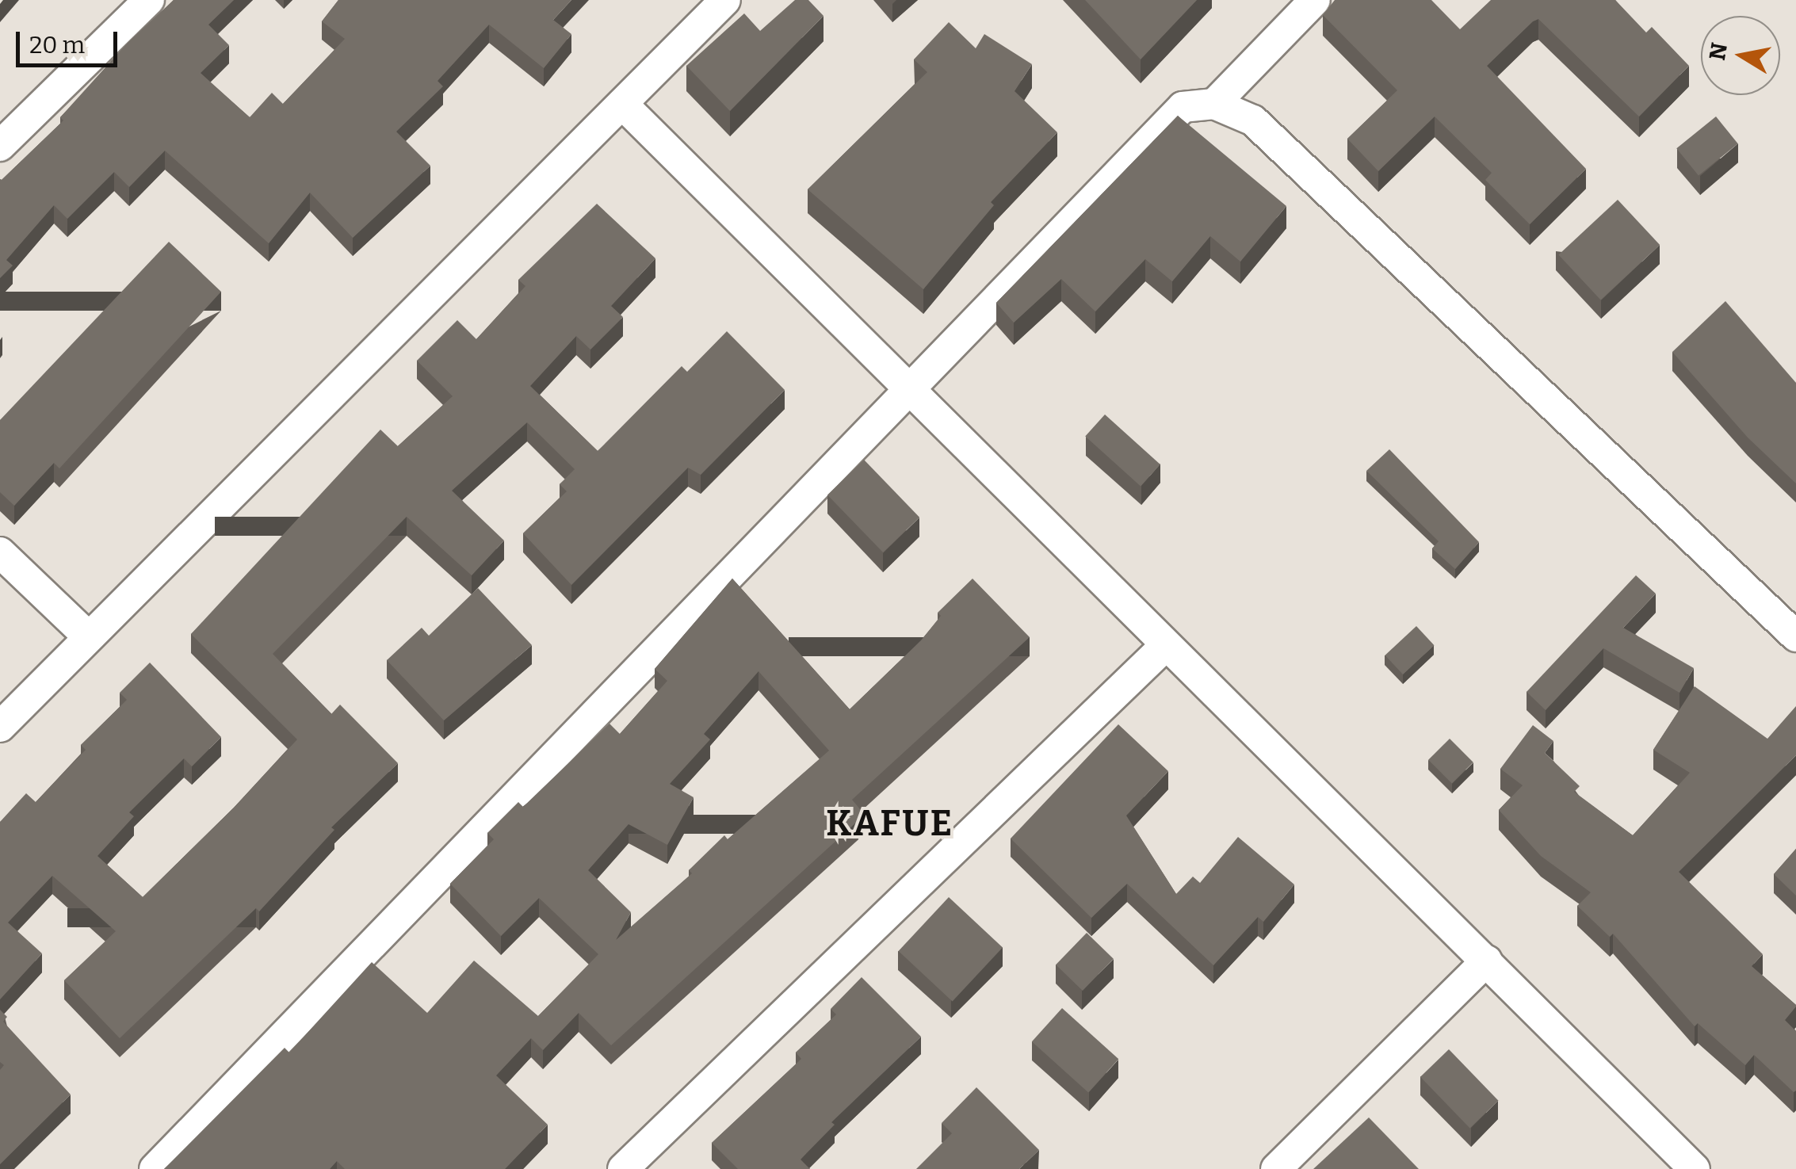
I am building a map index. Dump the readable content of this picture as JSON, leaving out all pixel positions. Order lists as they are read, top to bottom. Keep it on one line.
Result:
{"districts":["KAFUE"],"scale_bar":"20 m","north":"left"}
